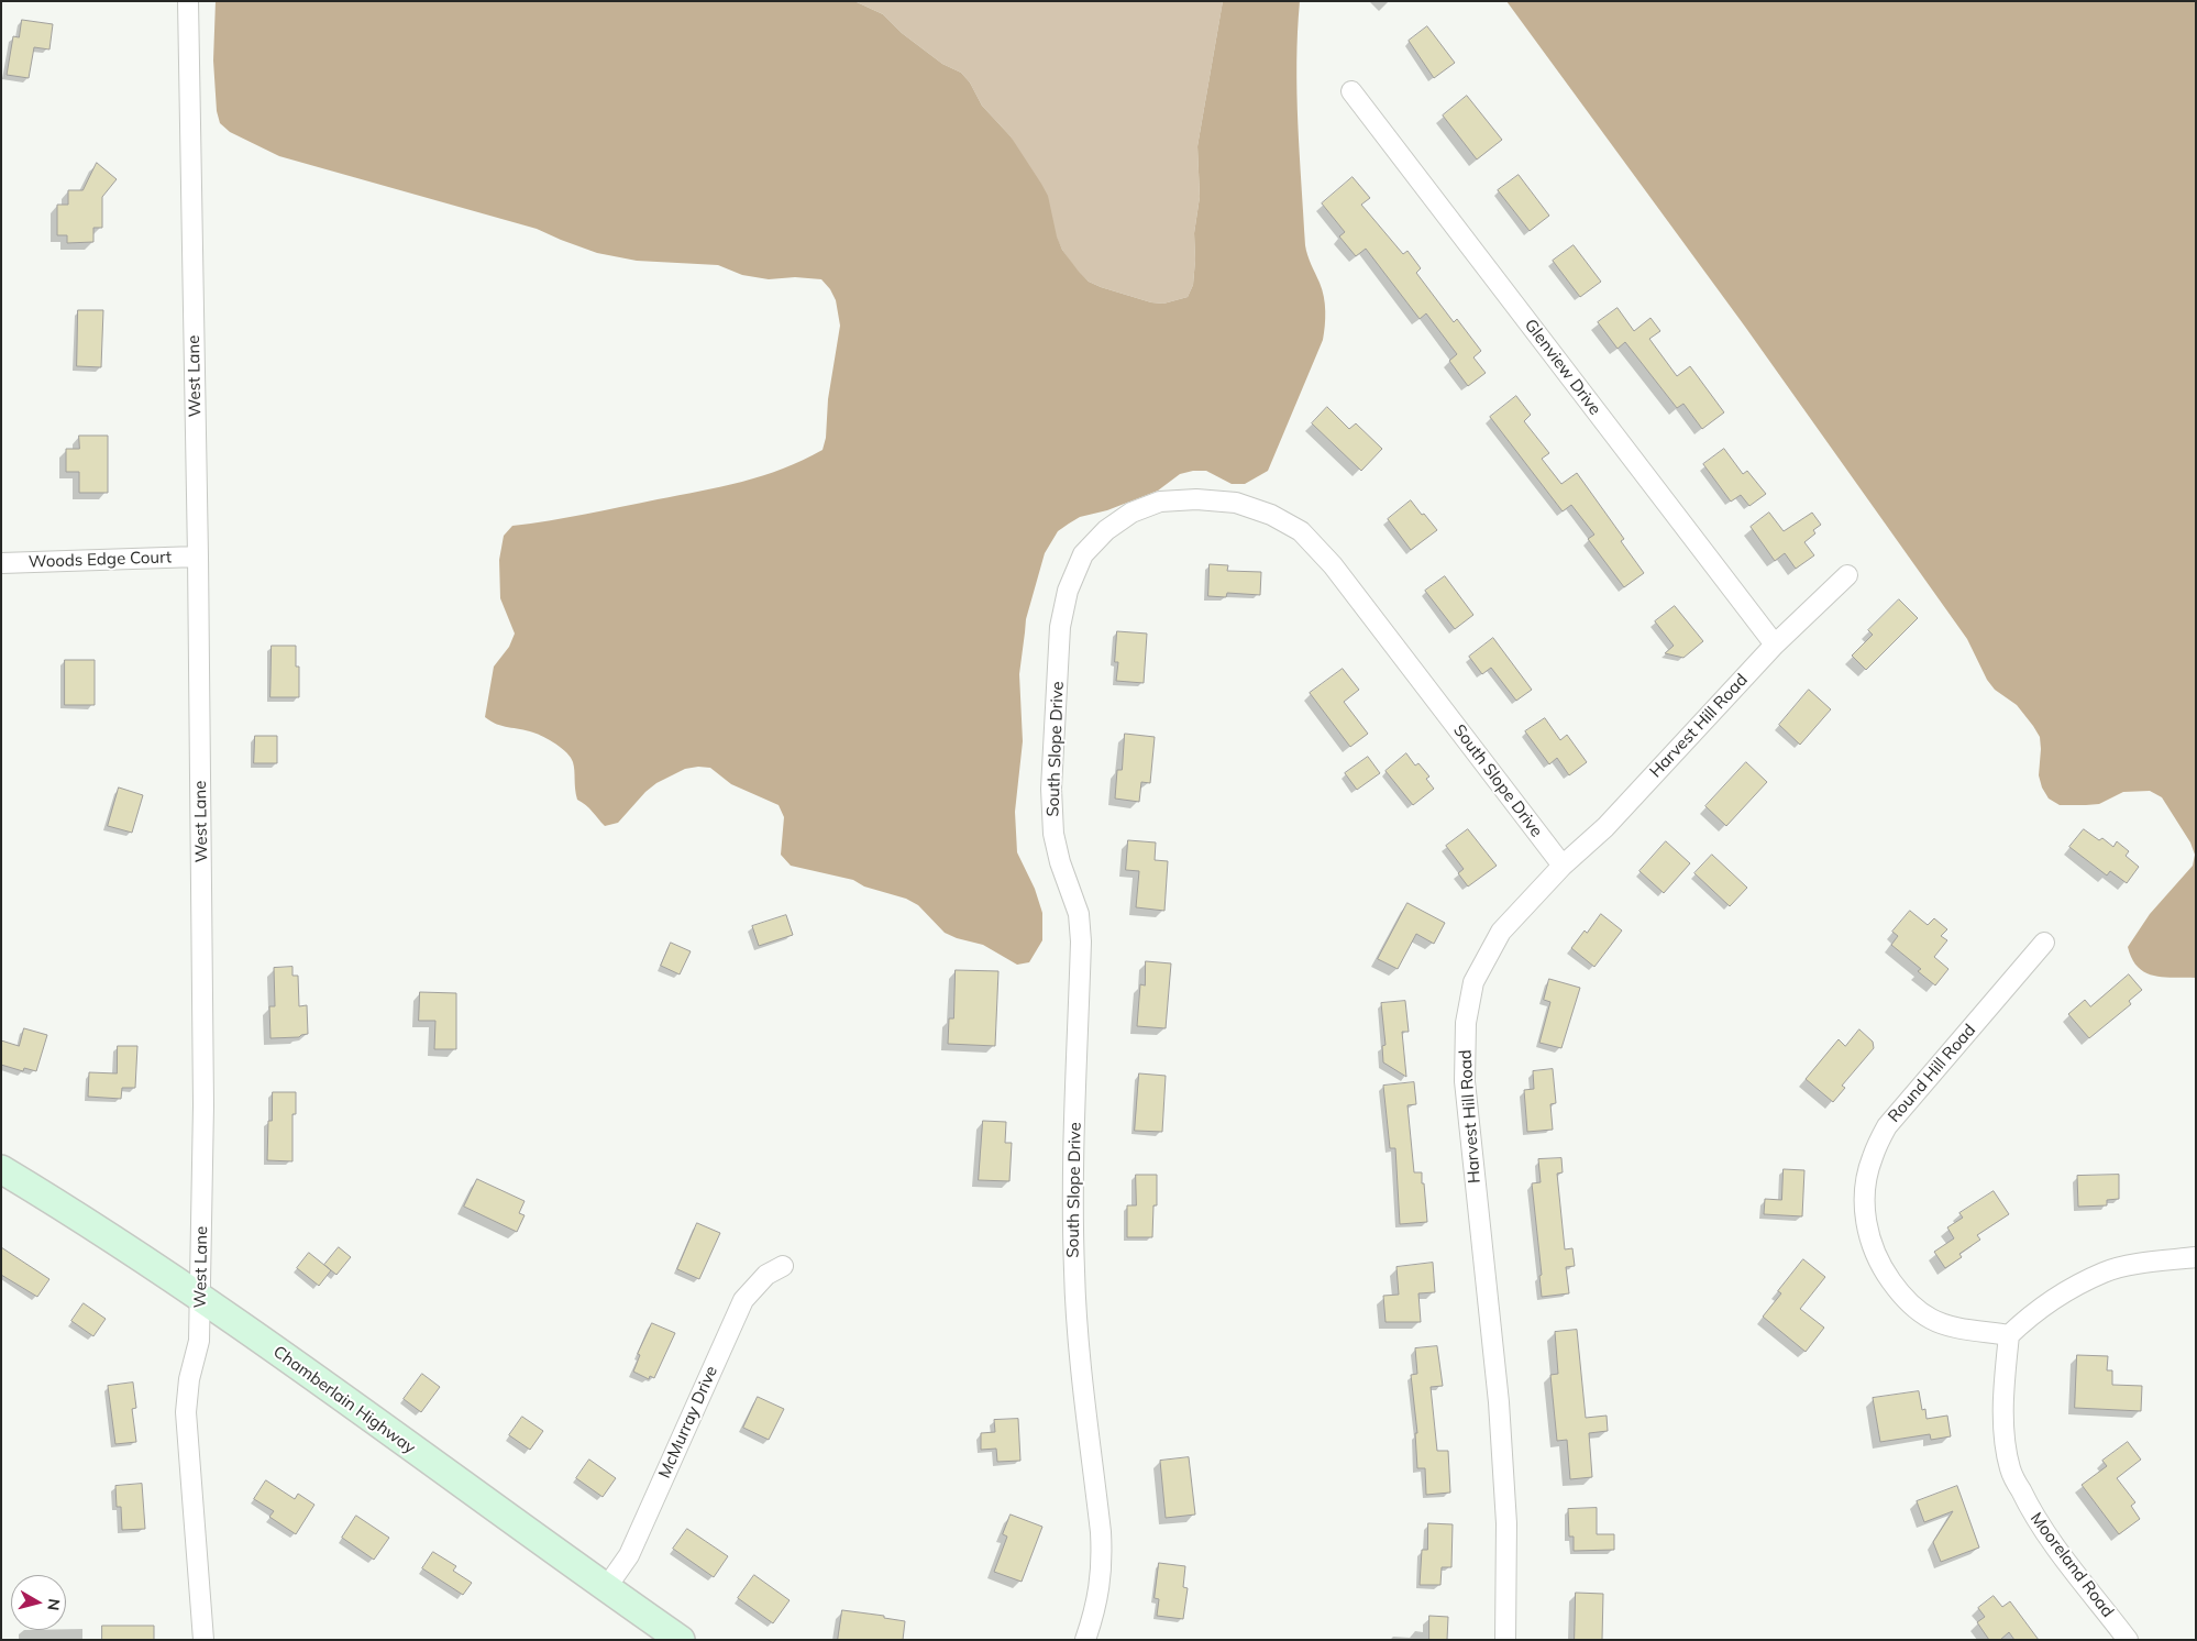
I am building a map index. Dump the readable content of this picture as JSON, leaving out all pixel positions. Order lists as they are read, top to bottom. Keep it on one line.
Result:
{"streets":{"main road":["Chamberlain Highway"],"street":["Glenview Drive","West Lane","Woods Edge Court","Harvest Hill Road","South Slope Drive","Round Hill Road","McMurray Drive","Mooreland Road"]},"crossings":[["Glenview Drive","Harvest Hill Road"],["West Lane","Woods Edge Court"],["West Lane","Chamberlain Highway"],["Harvest Hill Road","South Slope Drive"],["Round Hill Road","Mooreland Road"],["Chamberlain Highway","McMurray Drive"]],"north":"right"}
